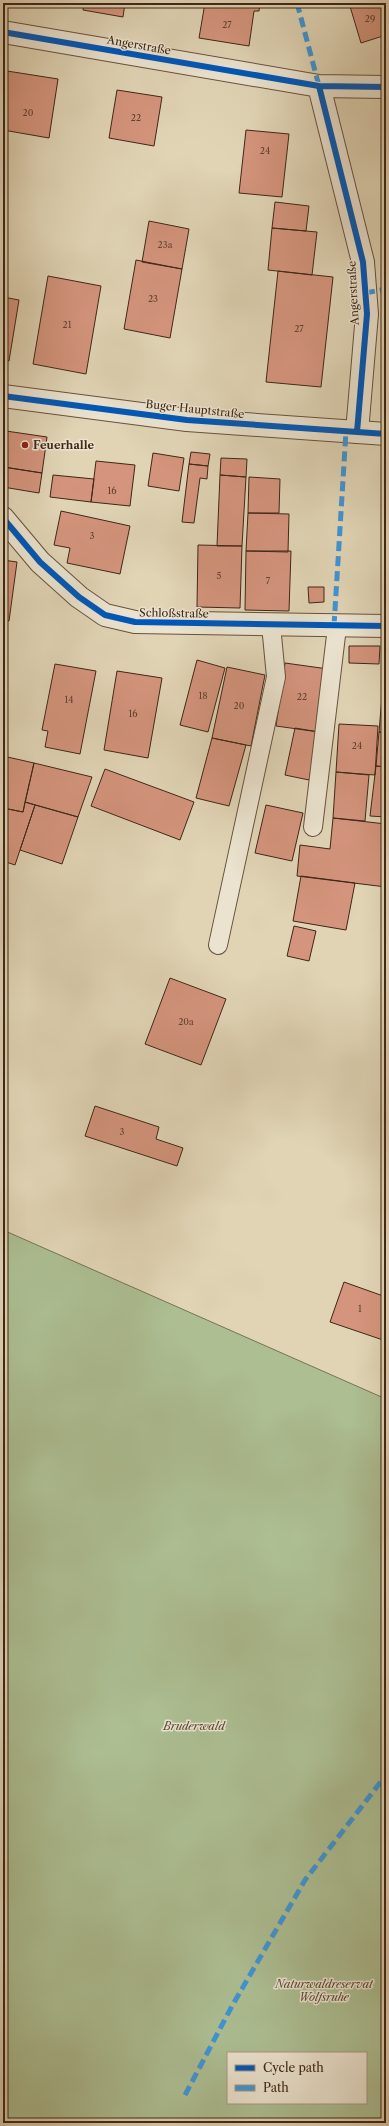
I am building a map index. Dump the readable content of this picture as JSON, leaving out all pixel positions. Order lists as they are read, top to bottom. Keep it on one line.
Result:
{"streets":{"street":["Angerstraße","Buger Hauptstraße","Schloßstraße"]},"crossings":[["Angerstraße","Buger Hauptstraße"]],"parks":["Bruderwald","Naturwaldreservat Wolfsruhe"],"places":["Feuerhalle"],"house_numbers":["29","27","20","22","24","23a","23","21","27","16","3","5","7","18","22","14","20","16","24","20a","3","1"],"legend":["Cycle path","Path"]}
